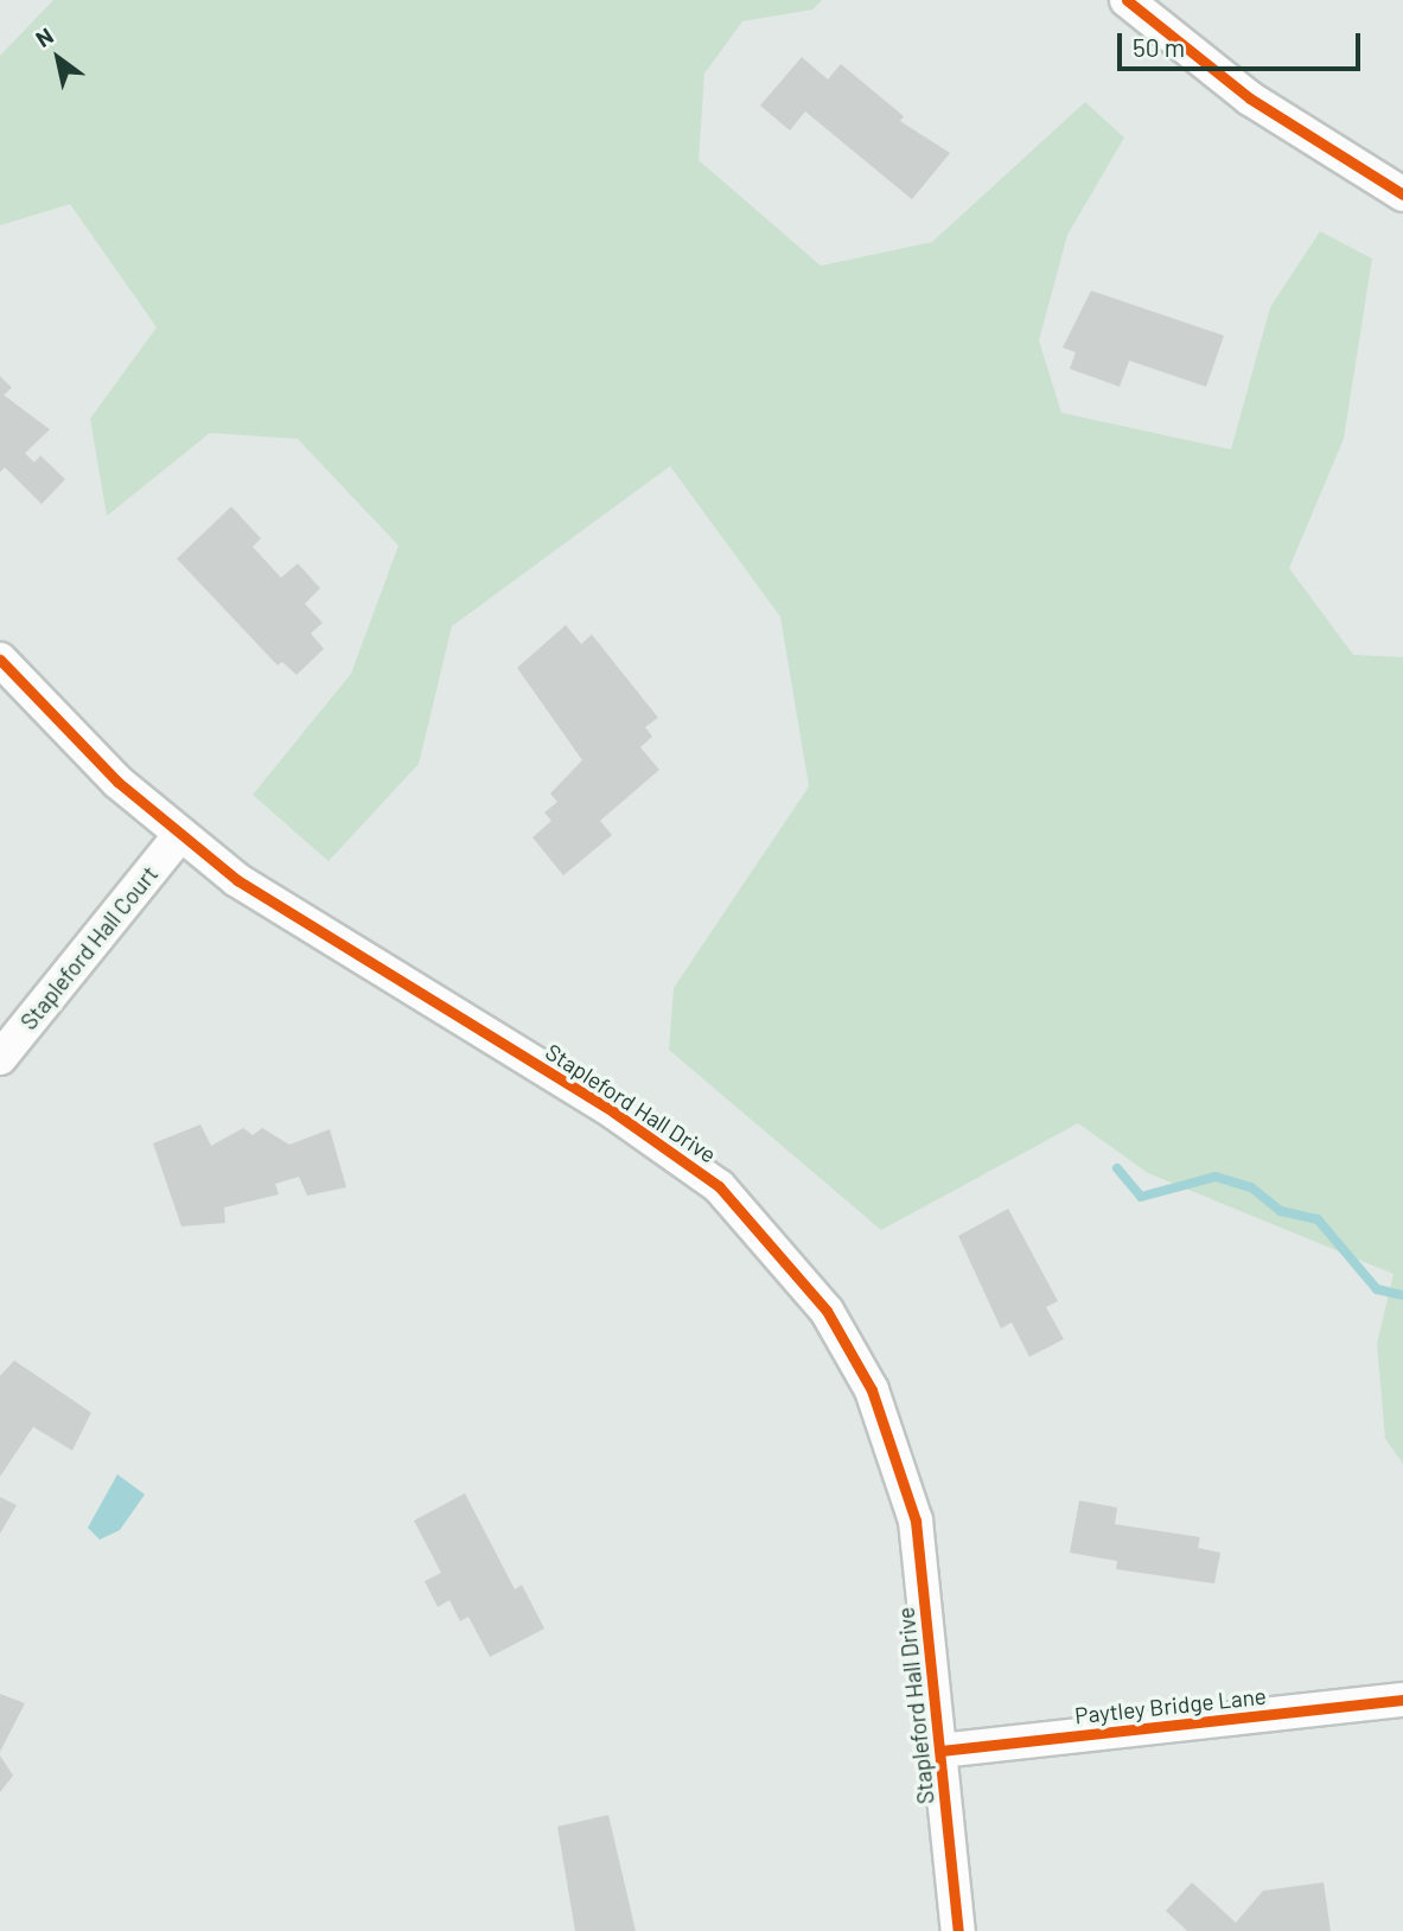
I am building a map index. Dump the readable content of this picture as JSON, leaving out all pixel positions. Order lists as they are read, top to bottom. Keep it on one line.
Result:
{"streets":{"street":["Stapleford Hall Court","Stapleford Hall Drive","Paytley Bridge Lane"]},"crossings":[["Stapleford Hall Court","Stapleford Hall Drive"],["Stapleford Hall Drive","Paytley Bridge Lane"]],"scale_bar":"50 m","north":"top left"}
